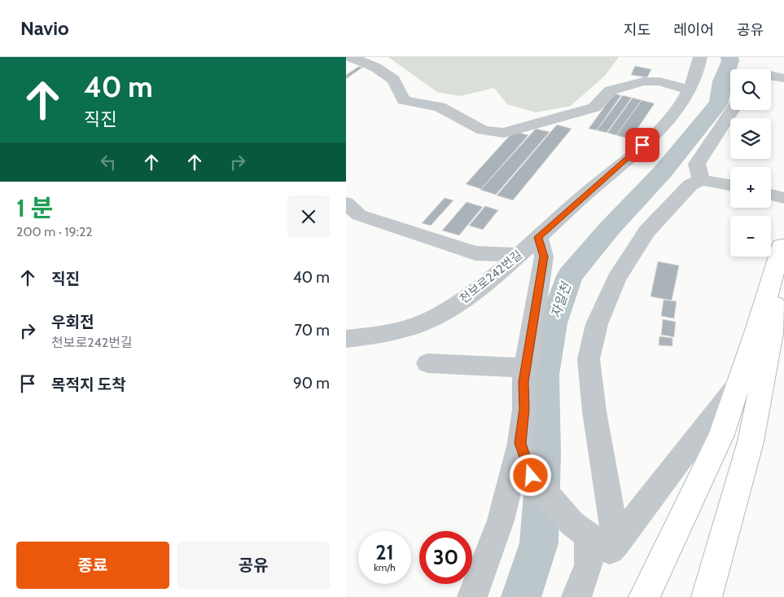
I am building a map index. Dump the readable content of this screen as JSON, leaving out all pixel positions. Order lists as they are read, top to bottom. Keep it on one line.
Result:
{"streets":{"street":["천보로242번길"]},"water":["자일천"],"page":{"header":"Navio","nav":["지도","레이어","공유"],"turn":["40 m","직진"],"map_buttons":["+","−"],"heading":["1 분","200 m · 19:22"],"list":[{"name":"직진","value":"40 m"},{"name":"우회전","note":"천보로242번길","value":"70 m"},{"name":"목적지 도착","value":"90 m"}],"speed":"21 km/h","limit":"30","buttons":["종료","공유"]}}
